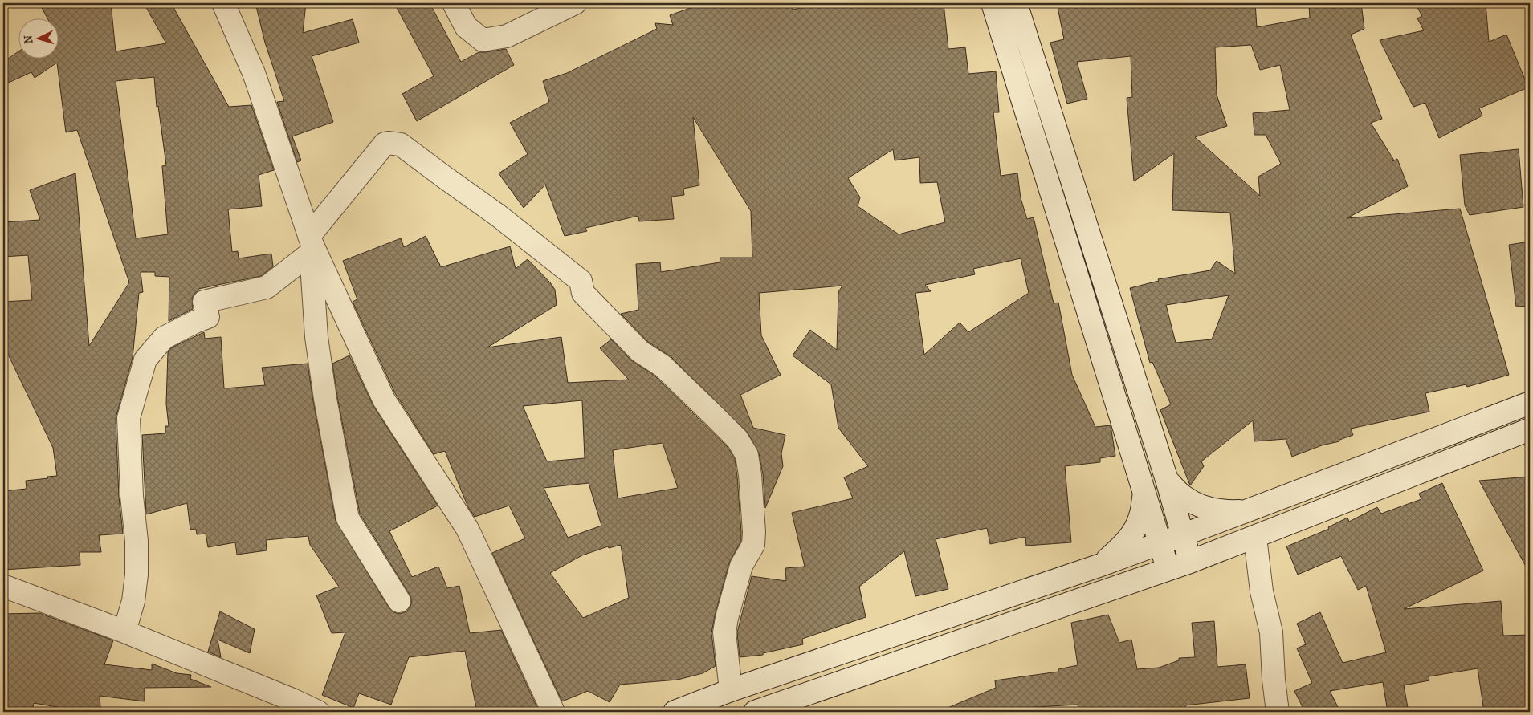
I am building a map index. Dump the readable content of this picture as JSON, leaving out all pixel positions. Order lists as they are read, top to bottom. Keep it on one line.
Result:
{"north":"left"}
